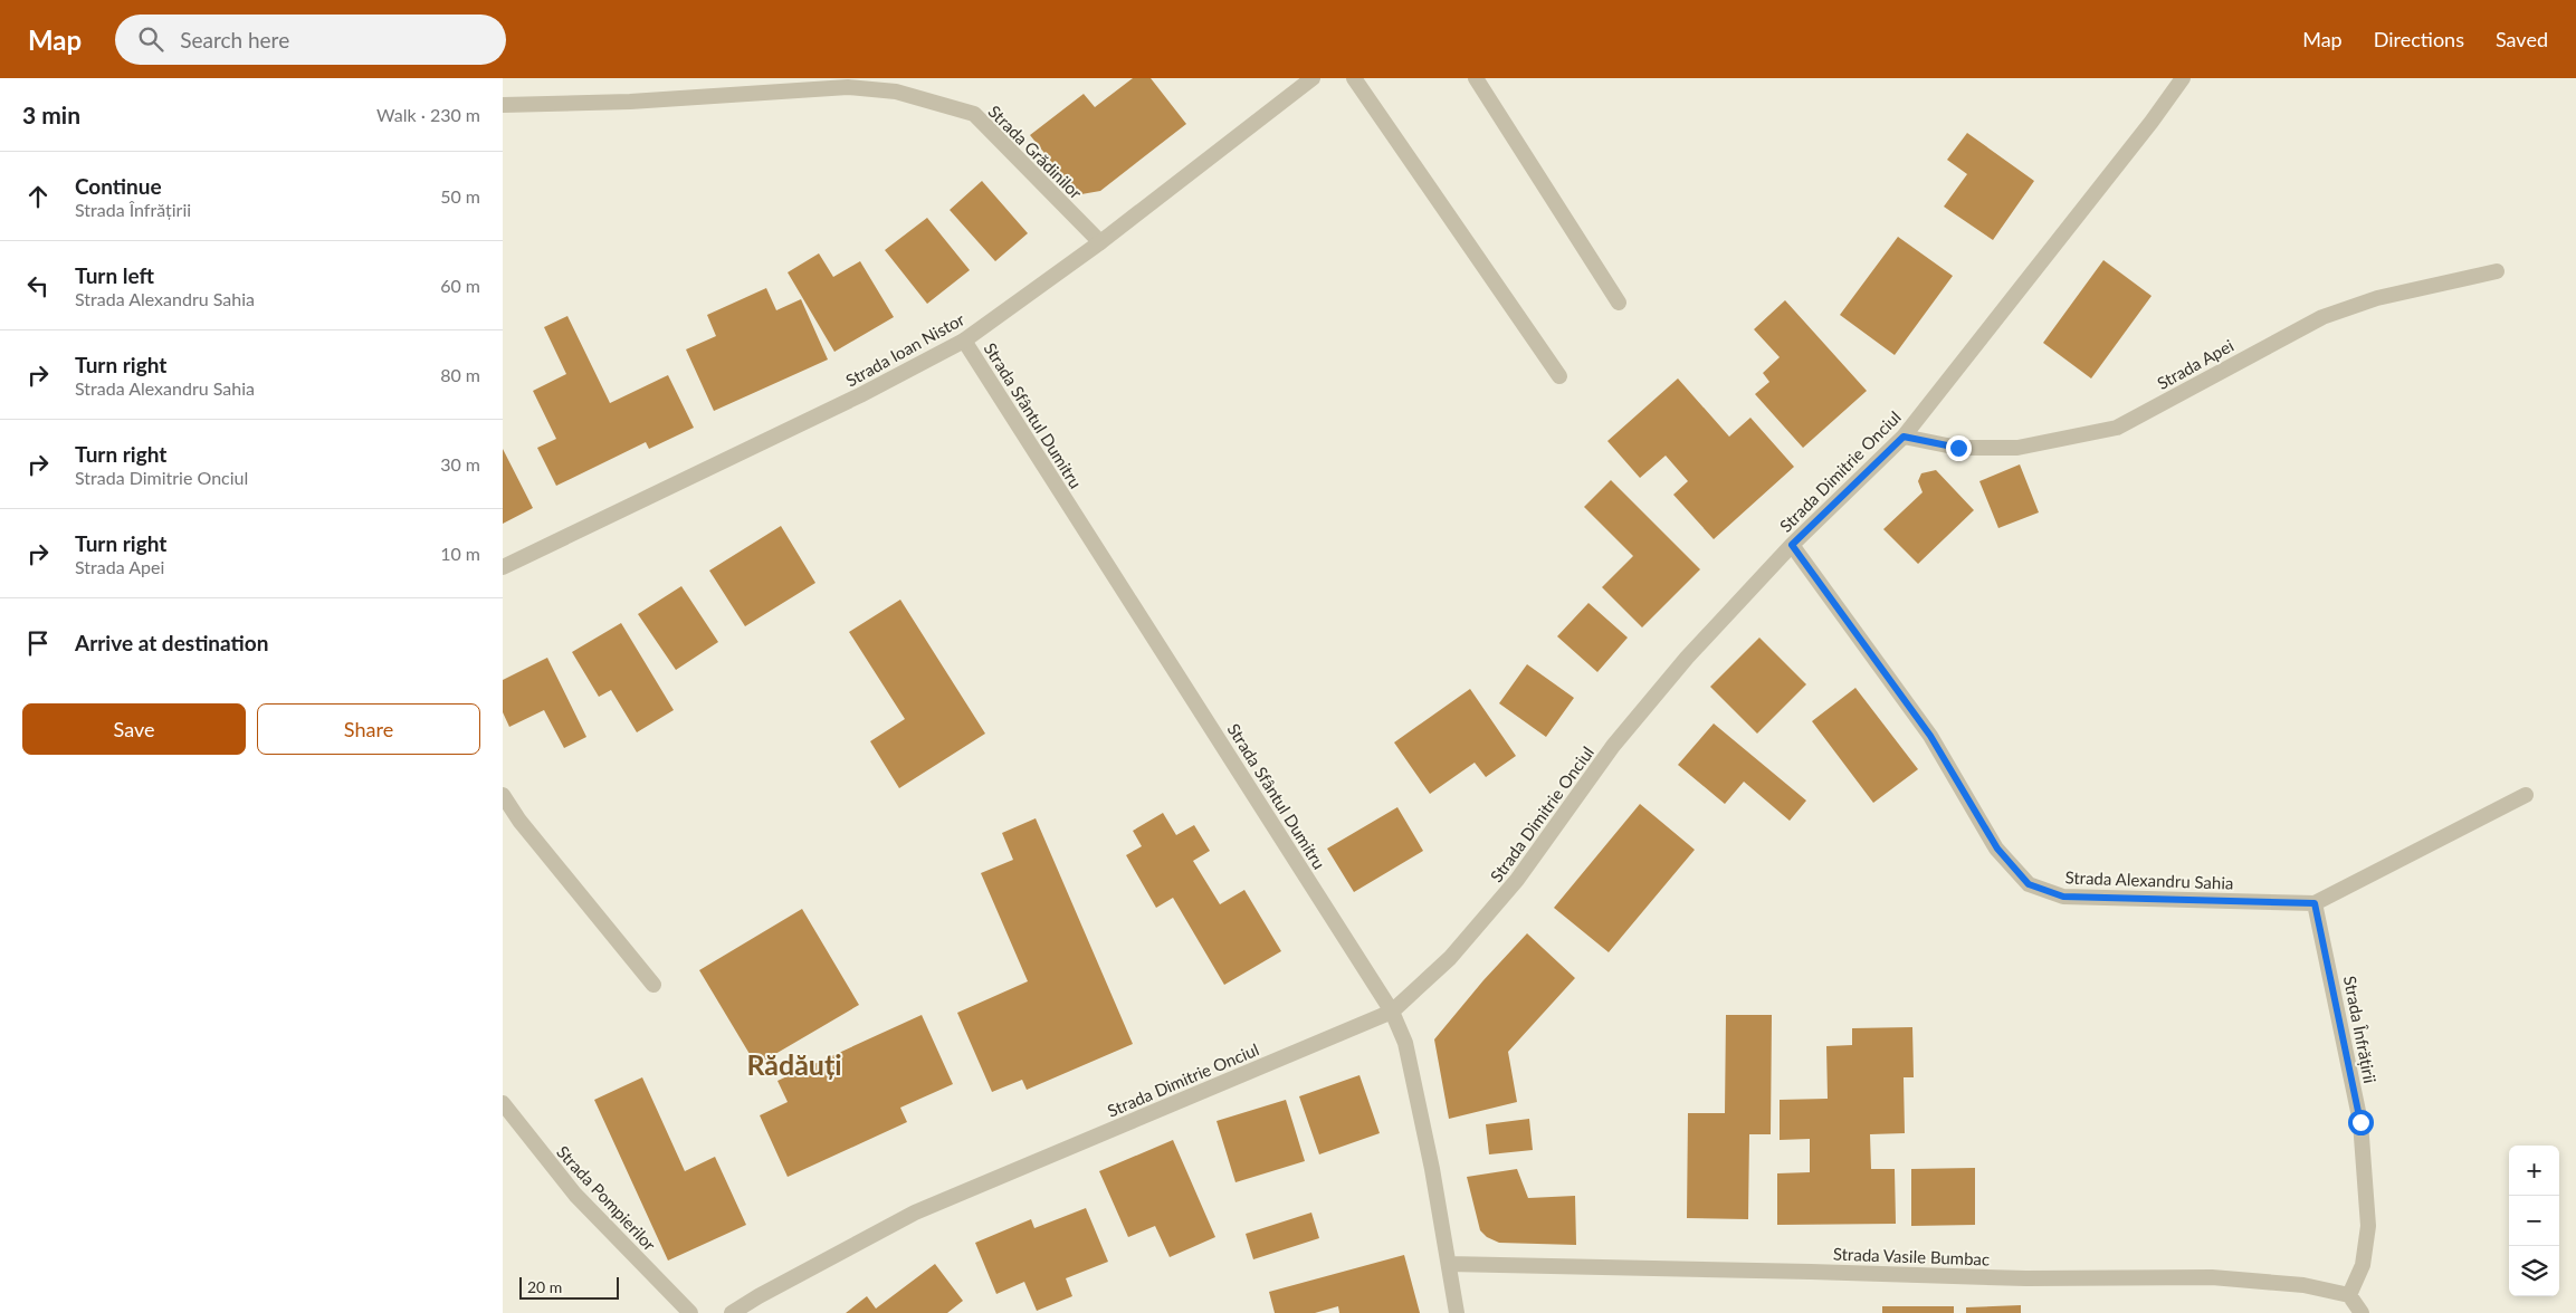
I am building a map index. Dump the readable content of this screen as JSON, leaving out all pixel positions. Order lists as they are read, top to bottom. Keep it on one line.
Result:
{"streets":{"street":["Strada Grădinilor","Strada Ioan Nistor","Strada Apei","Strada Sfântul Dumitru","Strada Dimitrie Onciul","Strada Alexandru Sahia","Strada Înfrățirii","Strada Pompierilor","Strada Vasile Bumbac"]},"crossings":[["Strada Grădinilor","Strada Ioan Nistor"],["Strada Ioan Nistor","Strada Sfântul Dumitru"],["Strada Apei","Strada Dimitrie Onciul"],["Strada Sfântul Dumitru","Strada Dimitrie Onciul"],["Strada Sfântul Dumitru","Strada Vasile Bumbac"],["Strada Dimitrie Onciul","Strada Alexandru Sahia"],["Strada Alexandru Sahia","Strada Înfrățirii"],["Strada Înfrățirii","Strada Vasile Bumbac"]],"districts":["Rădăuți"],"scale_bar":"20 m","page":{"header":"Map","search":"Search here","nav":["Map","Directions","Saved"],"heading":["3 min","Walk · 230 m"],"list":[["Continue","Strada Înfrățirii","50 m"],["Turn left","Strada Alexandru Sahia","60 m"],["Turn right","Strada Alexandru Sahia","80 m"],["Turn right","Strada Dimitrie Onciul","30 m"],["Turn right","Strada Apei","10 m"],"Arrive at destination"],"buttons":["Save","Share"],"map_buttons":["+","−"],"scale":"20 m"}}
